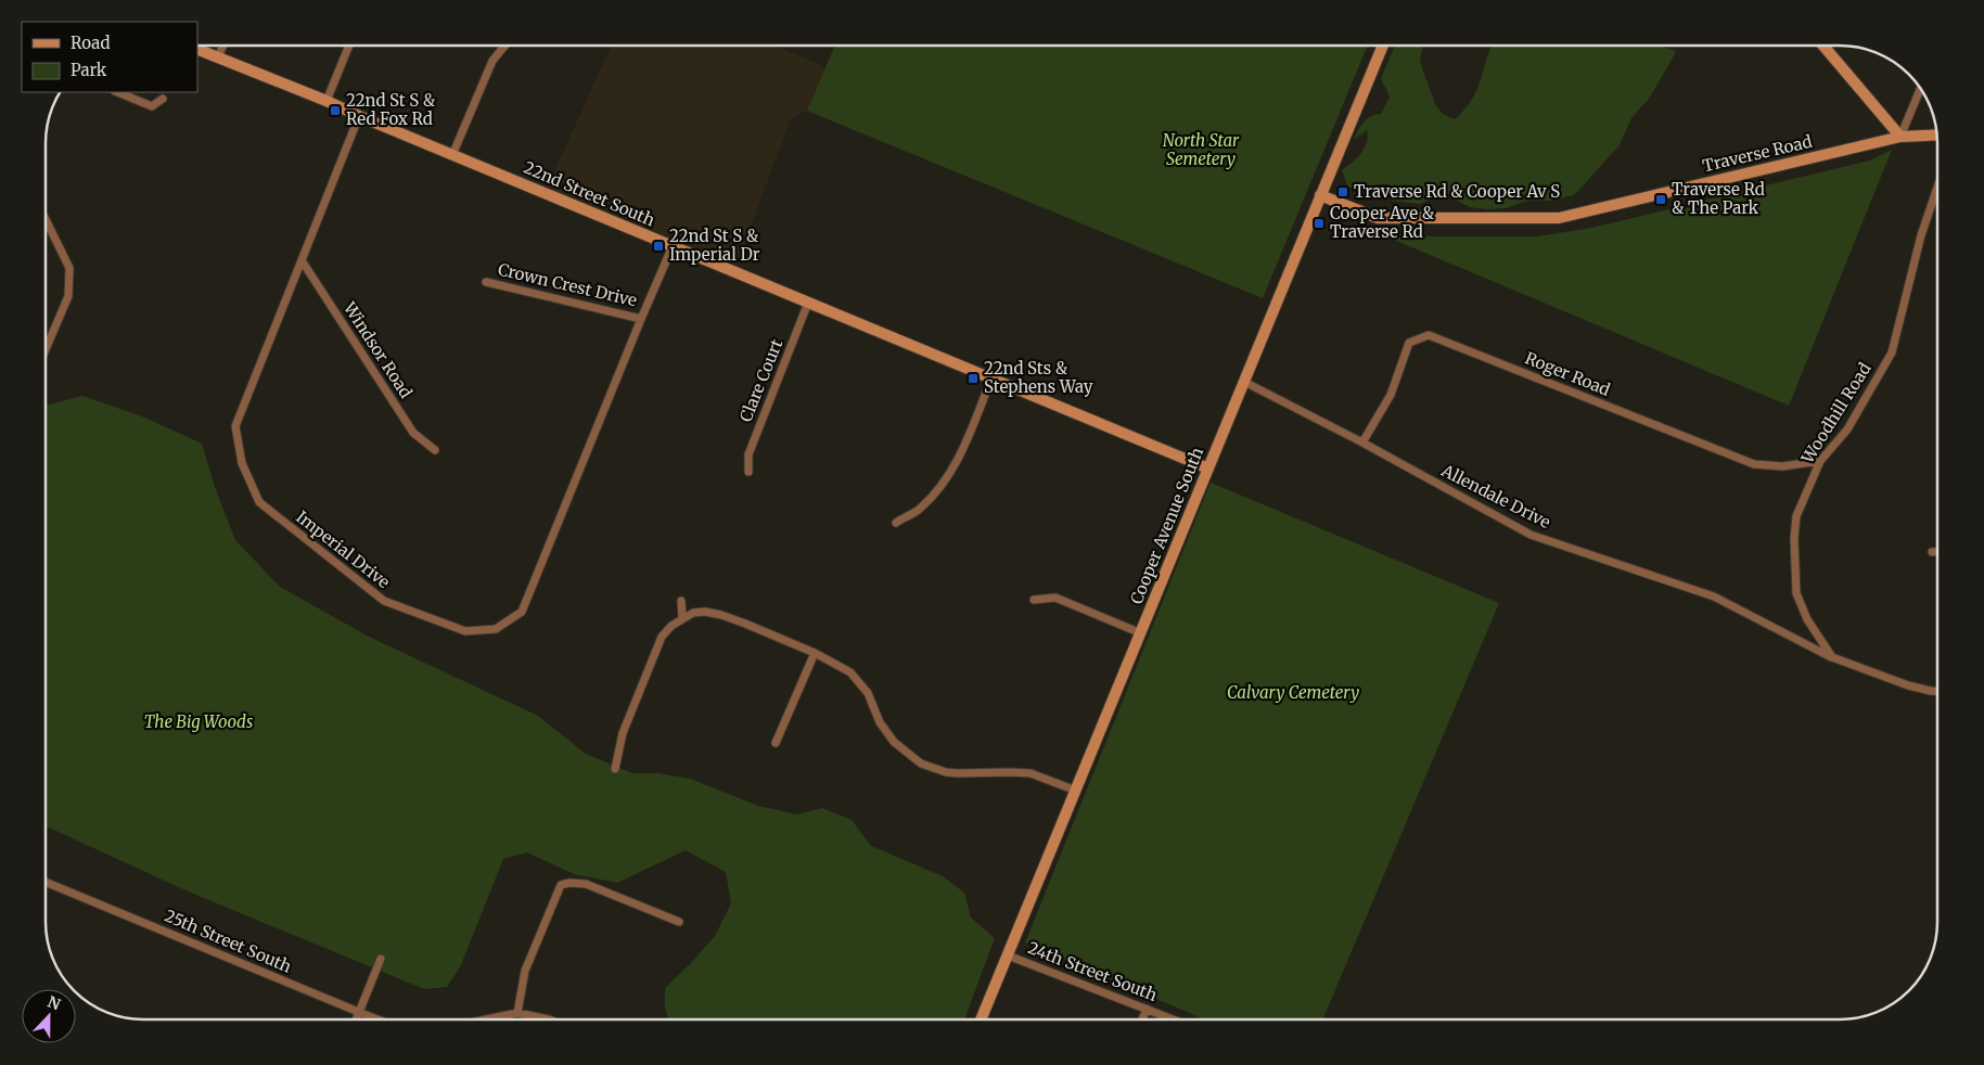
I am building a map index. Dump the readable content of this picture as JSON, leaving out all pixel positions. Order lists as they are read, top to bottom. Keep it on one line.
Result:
{"streets":{"street":["Traverse Road","22nd Street South","Crown Crest Drive","Windsor Road","Roger Road","Clare Court","Woodhill Road","Allendale Drive","Cooper Avenue South","Imperial Drive","25th Street South","24th Street South"]},"crossings":[["Traverse Road","Cooper Avenue South"],["22nd Street South","Clare Court"],["22nd Street South","Cooper Avenue South"],["22nd Street South","Imperial Drive"],["Crown Crest Drive","Imperial Drive"],["Windsor Road","Imperial Drive"],["Roger Road","Woodhill Road"],["Roger Road","Allendale Drive"],["Woodhill Road","Allendale Drive"],["Allendale Drive","Cooper Avenue South"],["Cooper Avenue South","24th Street South"]],"parks":["North Star Semetery","Calvary Cemetery","The Big Woods"],"places":{"transit":["22nd St S & Red Fox Rd","Traverse Rd & Cooper Av S","Traverse Rd & The Park","Cooper Ave & Traverse Rd","22nd St S & Imperial Dr","22nd Sts & Stephens Way"]},"legend":["Road","Park"],"north":"top"}
